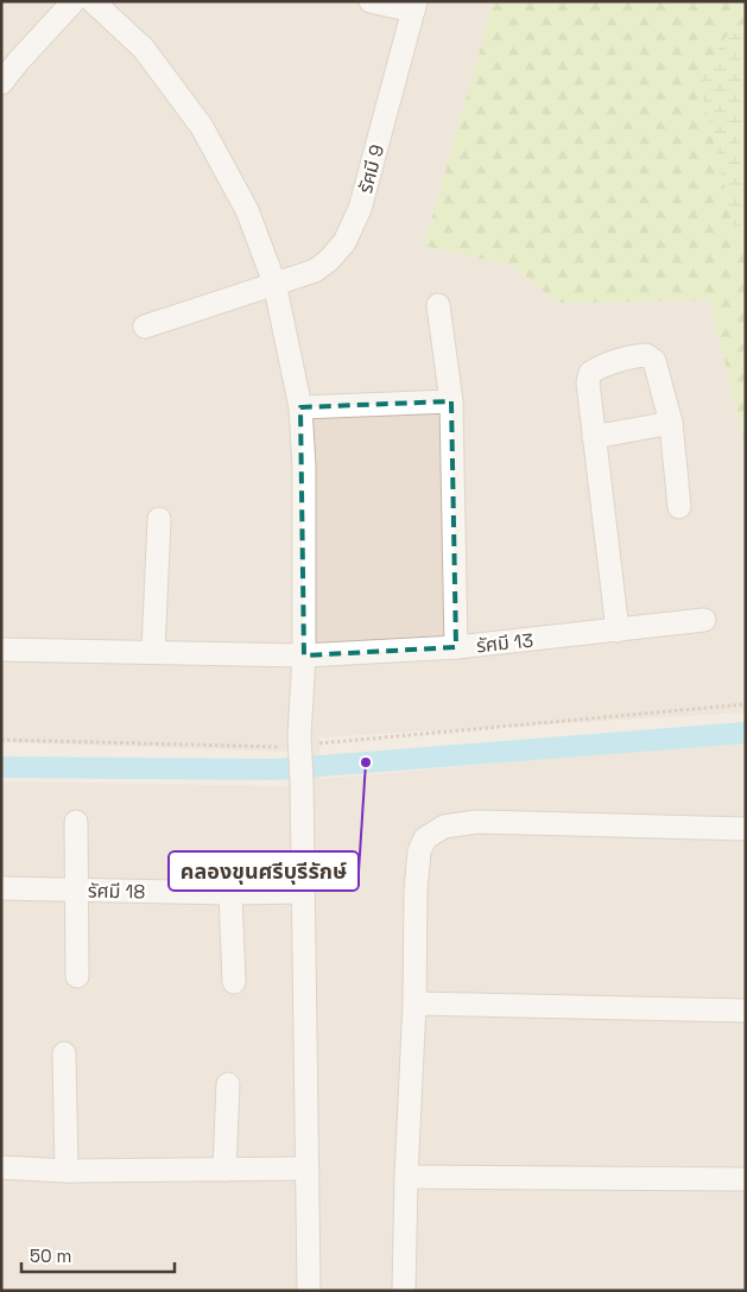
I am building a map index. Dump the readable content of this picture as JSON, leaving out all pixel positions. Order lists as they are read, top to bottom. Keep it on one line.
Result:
{"streets":{"street":["รัศมี 9","รัศมี 13","รัศมี 18"]},"places":["คลองขุนศรีบุรีรักษ์"],"scale_bar":"50 m"}
